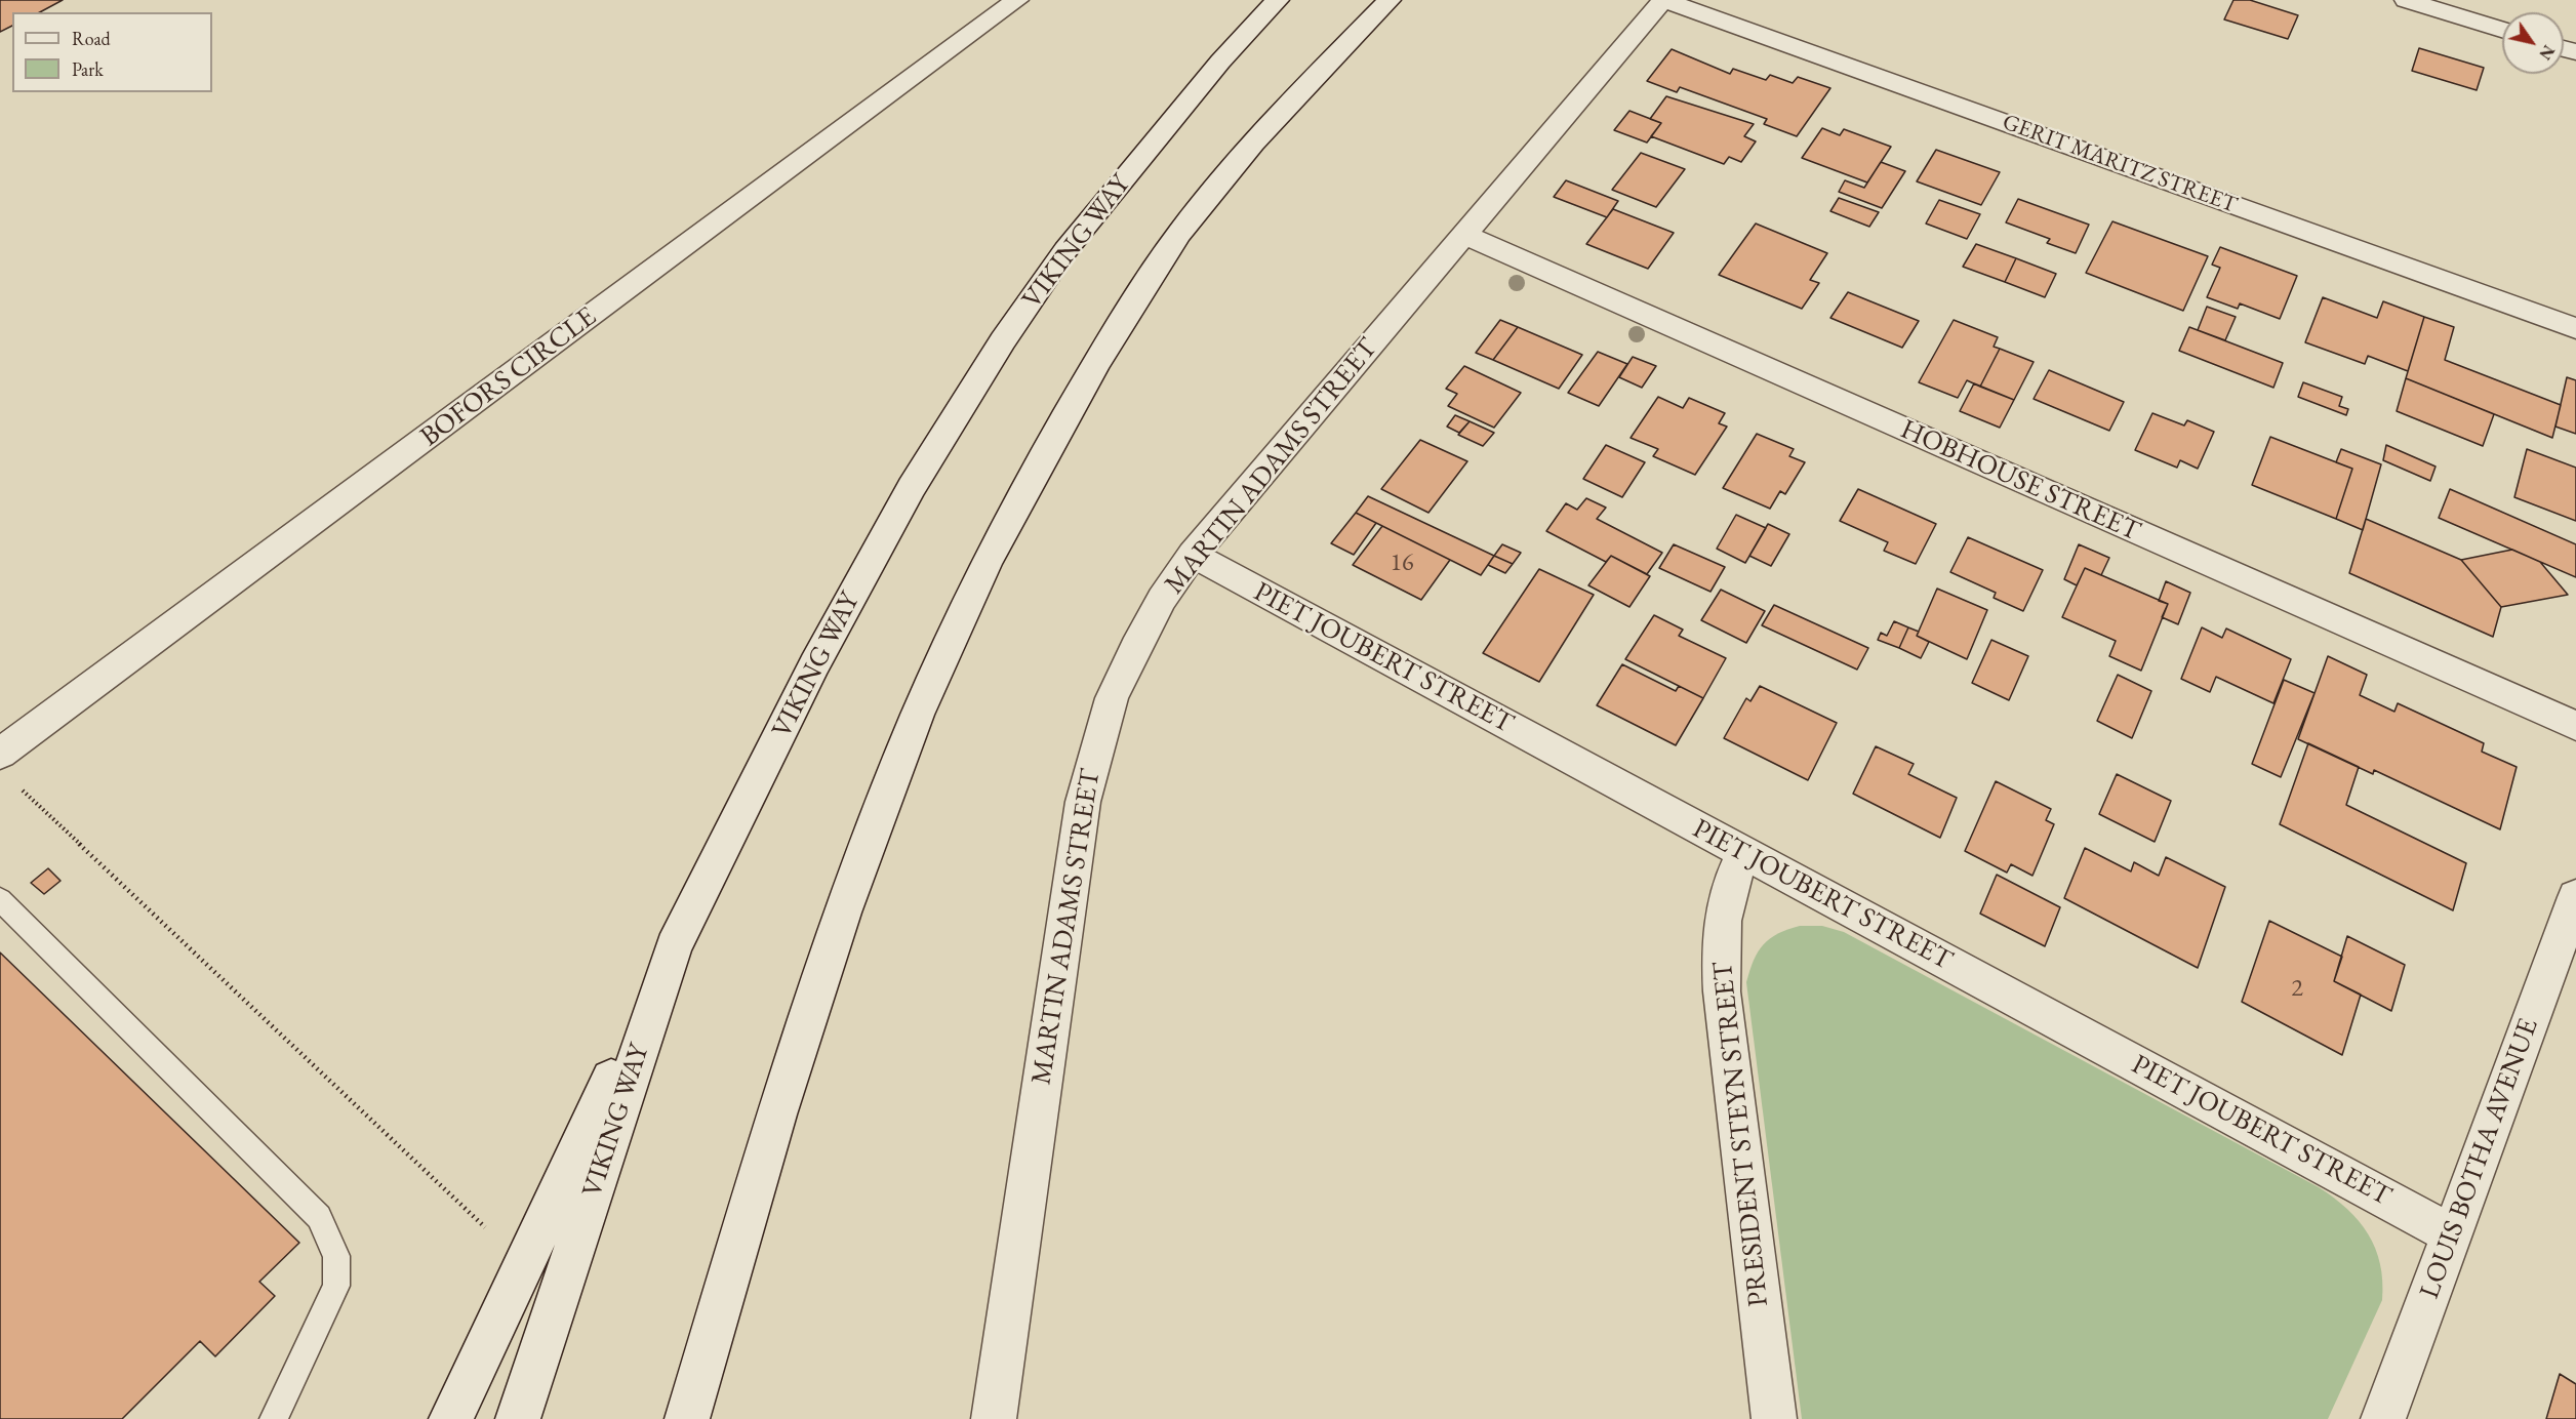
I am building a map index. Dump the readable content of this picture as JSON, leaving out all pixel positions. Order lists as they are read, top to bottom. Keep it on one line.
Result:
{"streets":{"street":["GERIT MARITZ STREET","VIKING WAY","BOFORS CIRCLE","MARTIN ADAMS STREET","HOBHOUSE STREET","PIET JOUBERT STREET","PRESIDENT STEYN STREET","LOUIS BOTHA AVENUE"]},"crossings":[["GERIT MARITZ STREET","MARTIN ADAMS STREET"],["MARTIN ADAMS STREET","HOBHOUSE STREET"],["MARTIN ADAMS STREET","PIET JOUBERT STREET"],["PIET JOUBERT STREET","PRESIDENT STEYN STREET"],["PIET JOUBERT STREET","LOUIS BOTHA AVENUE"]],"house_numbers":["16","2"],"legend":["Road","Park"],"north":"bottom right"}
